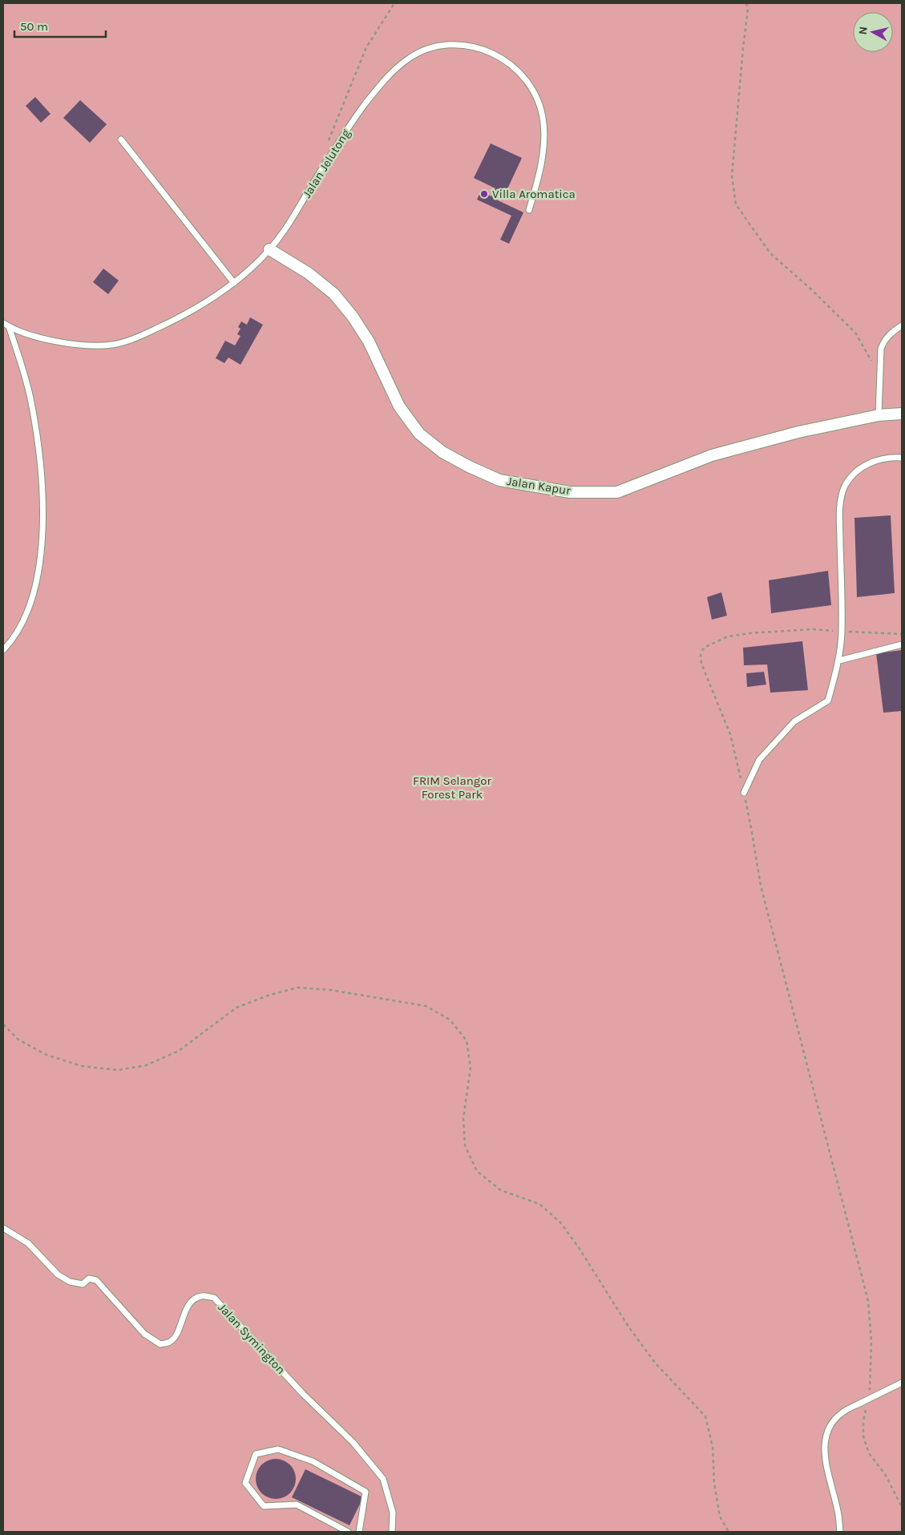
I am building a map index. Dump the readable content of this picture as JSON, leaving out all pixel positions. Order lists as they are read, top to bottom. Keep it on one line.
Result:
{"streets":{"street":["Jalan Kapur"],"lane":["Jalan Jelutong","Jalan Symington"]},"crossings":[["Jalan Jelutong","Jalan Kapur"]],"parks":["FRIM Selangor Forest Park"],"places":["Villa Aromatica"],"scale_bar":"50 m","north":"left"}
